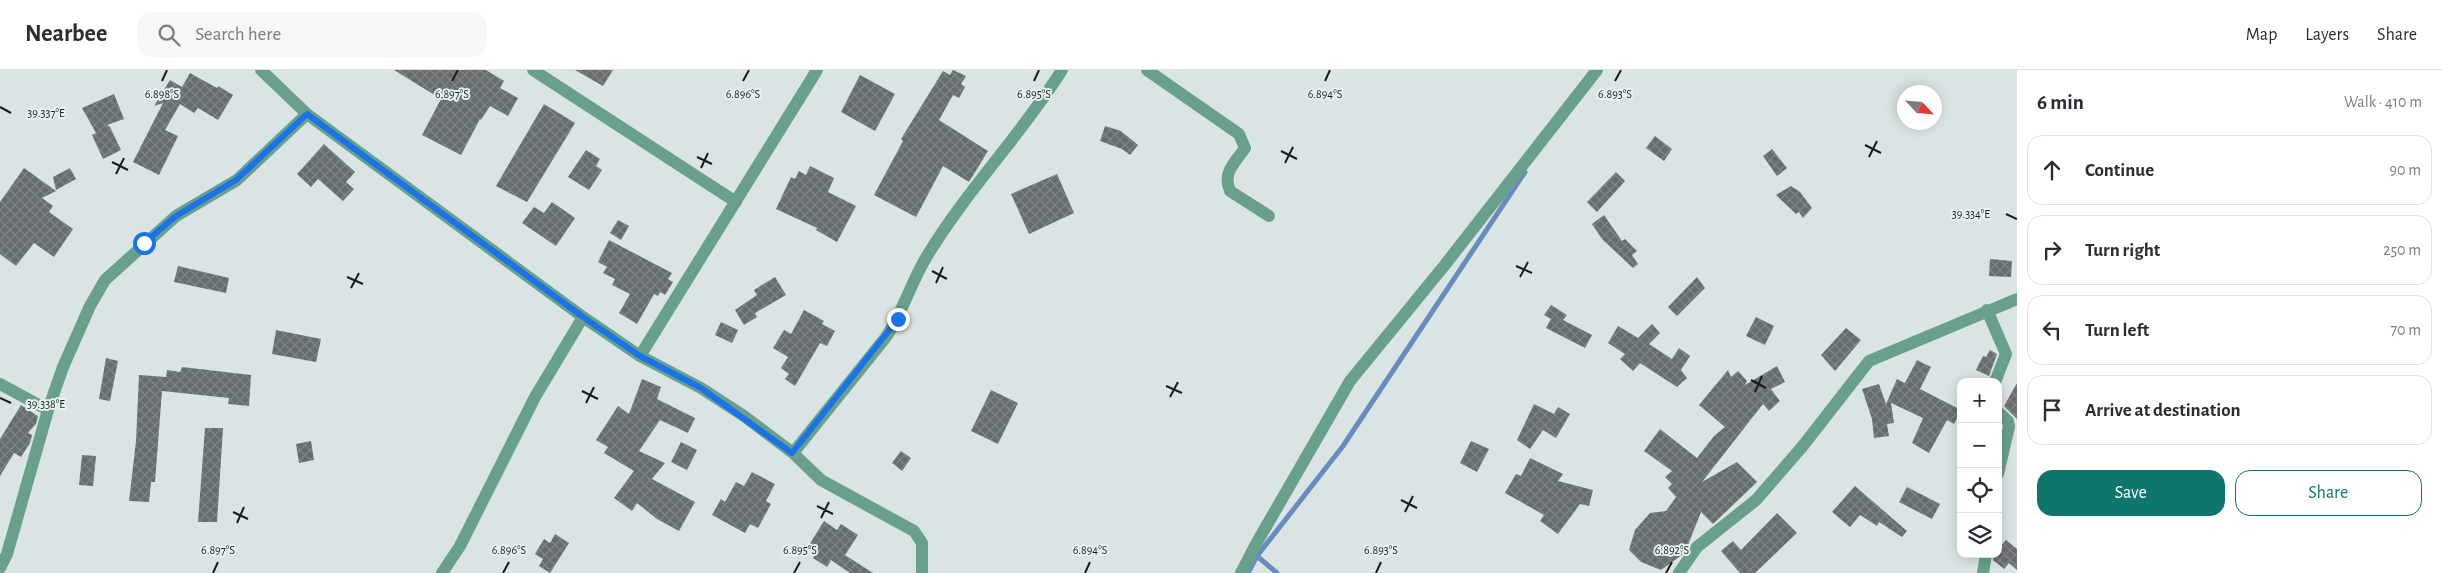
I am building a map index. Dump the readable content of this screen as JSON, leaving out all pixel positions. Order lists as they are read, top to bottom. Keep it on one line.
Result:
{"north":"bottom right","page":{"header":"Nearbee","search":"Search here","nav":["Map","Layers","Share"],"heading":["6 min","Walk · 410 m"],"list":[["Continue","90 m"],["Turn right","250 m"],["Turn left","70 m"],"Arrive at destination"],"map_buttons":["+","−"],"buttons":["Save","Share"]},"coordinates":["6.898°S","6.897°S","6.896°S","6.895°S","6.894°S","6.893°S","39.337°E","39.334°E","39.338°E","6.892°S"]}
